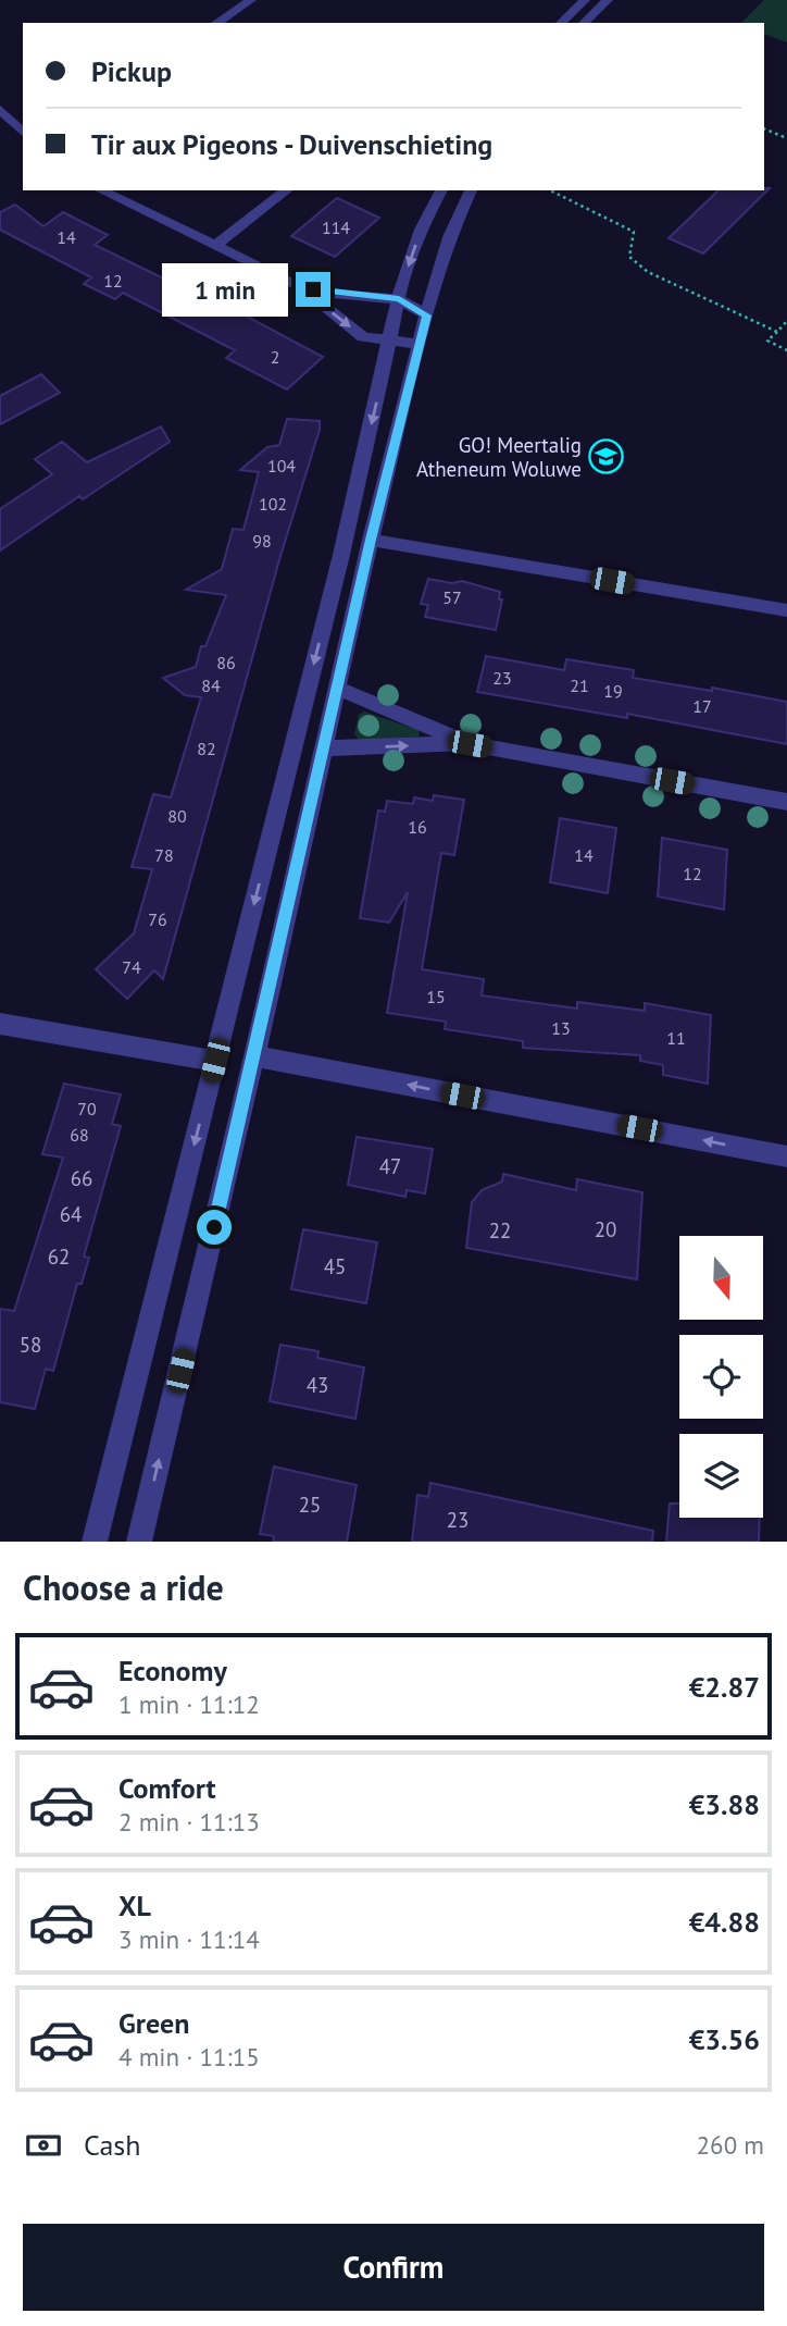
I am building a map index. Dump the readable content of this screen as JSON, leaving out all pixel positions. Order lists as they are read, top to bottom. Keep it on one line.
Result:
{"places":{"school or university":["GO! Meertalig Atheneum Woluwe"]},"house_numbers":["114","14","12","2","104","102","98","57","86","23","84","21","19","17","82","80","16","78","14","12","76","74","15","13","11","70","68","47","66","64","20","22","62","45","58","43","25","23"],"north":"bottom","page":{"banner":["Pickup","Tir aux Pigeons - Duivenschieting"],"bubble":"1 min","heading":"Choose a ride","list":[{"name":"Economy","note":"1 min · 11:12","value":"€2.87"},{"name":"Comfort","note":"2 min · 11:13","value":"€3.88"},{"name":"XL","note":"3 min · 11:14","value":"€4.88"},{"name":"Green","note":"4 min · 11:15","value":"€3.56"}],"pay":["Cash","260 m"],"buttons":"Confirm"}}
